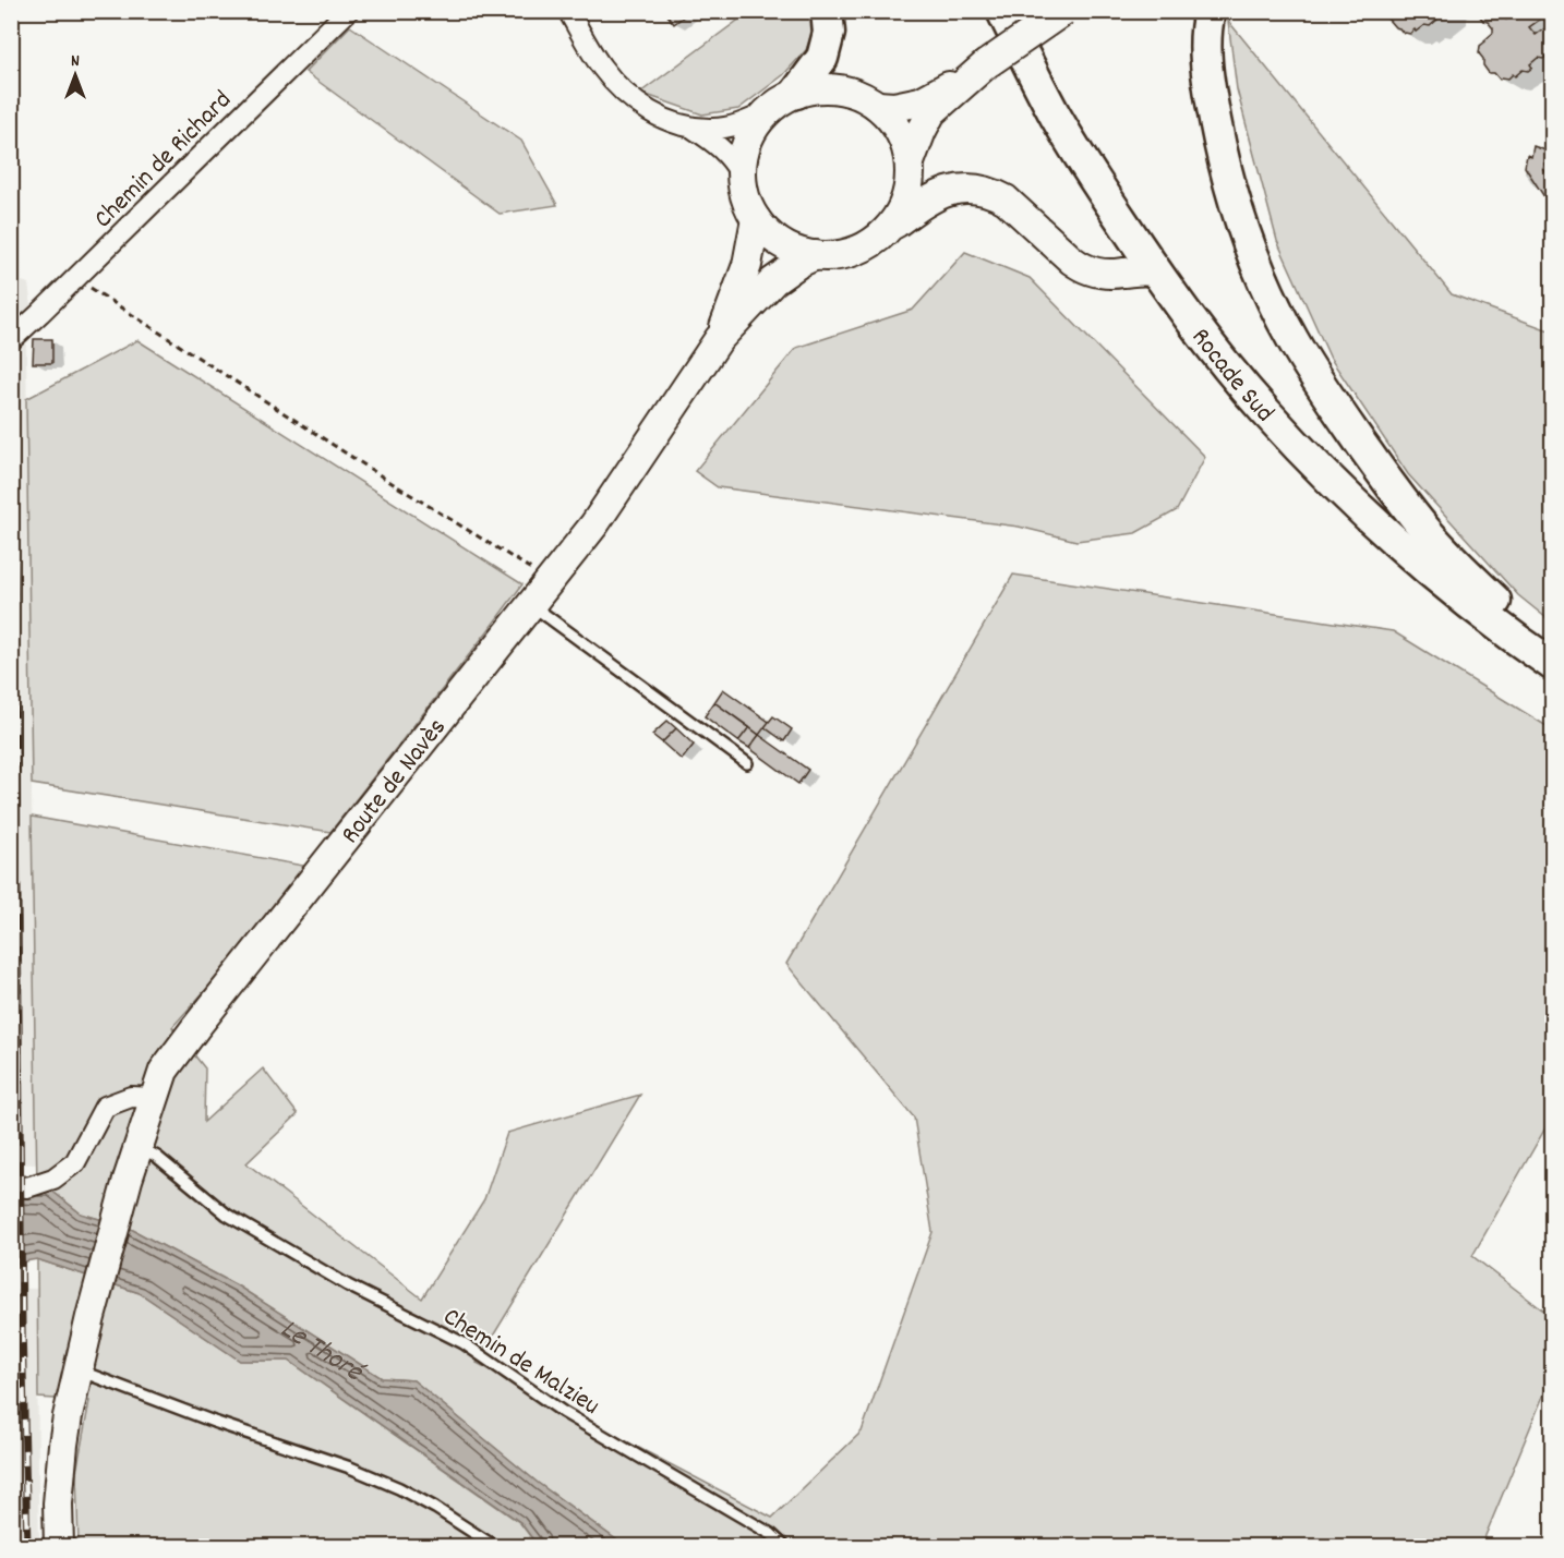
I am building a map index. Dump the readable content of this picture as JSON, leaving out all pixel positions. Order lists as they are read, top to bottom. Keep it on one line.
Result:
{"streets":{"main road":["Rocade Sud","Route de Navès"],"street":["Chemin de Richard"],"lane":["Chemin de Malzieu"]},"crossings":[["Route de Navès","Chemin de Malzieu"]],"water":["Le Thoré"],"north":"top"}
